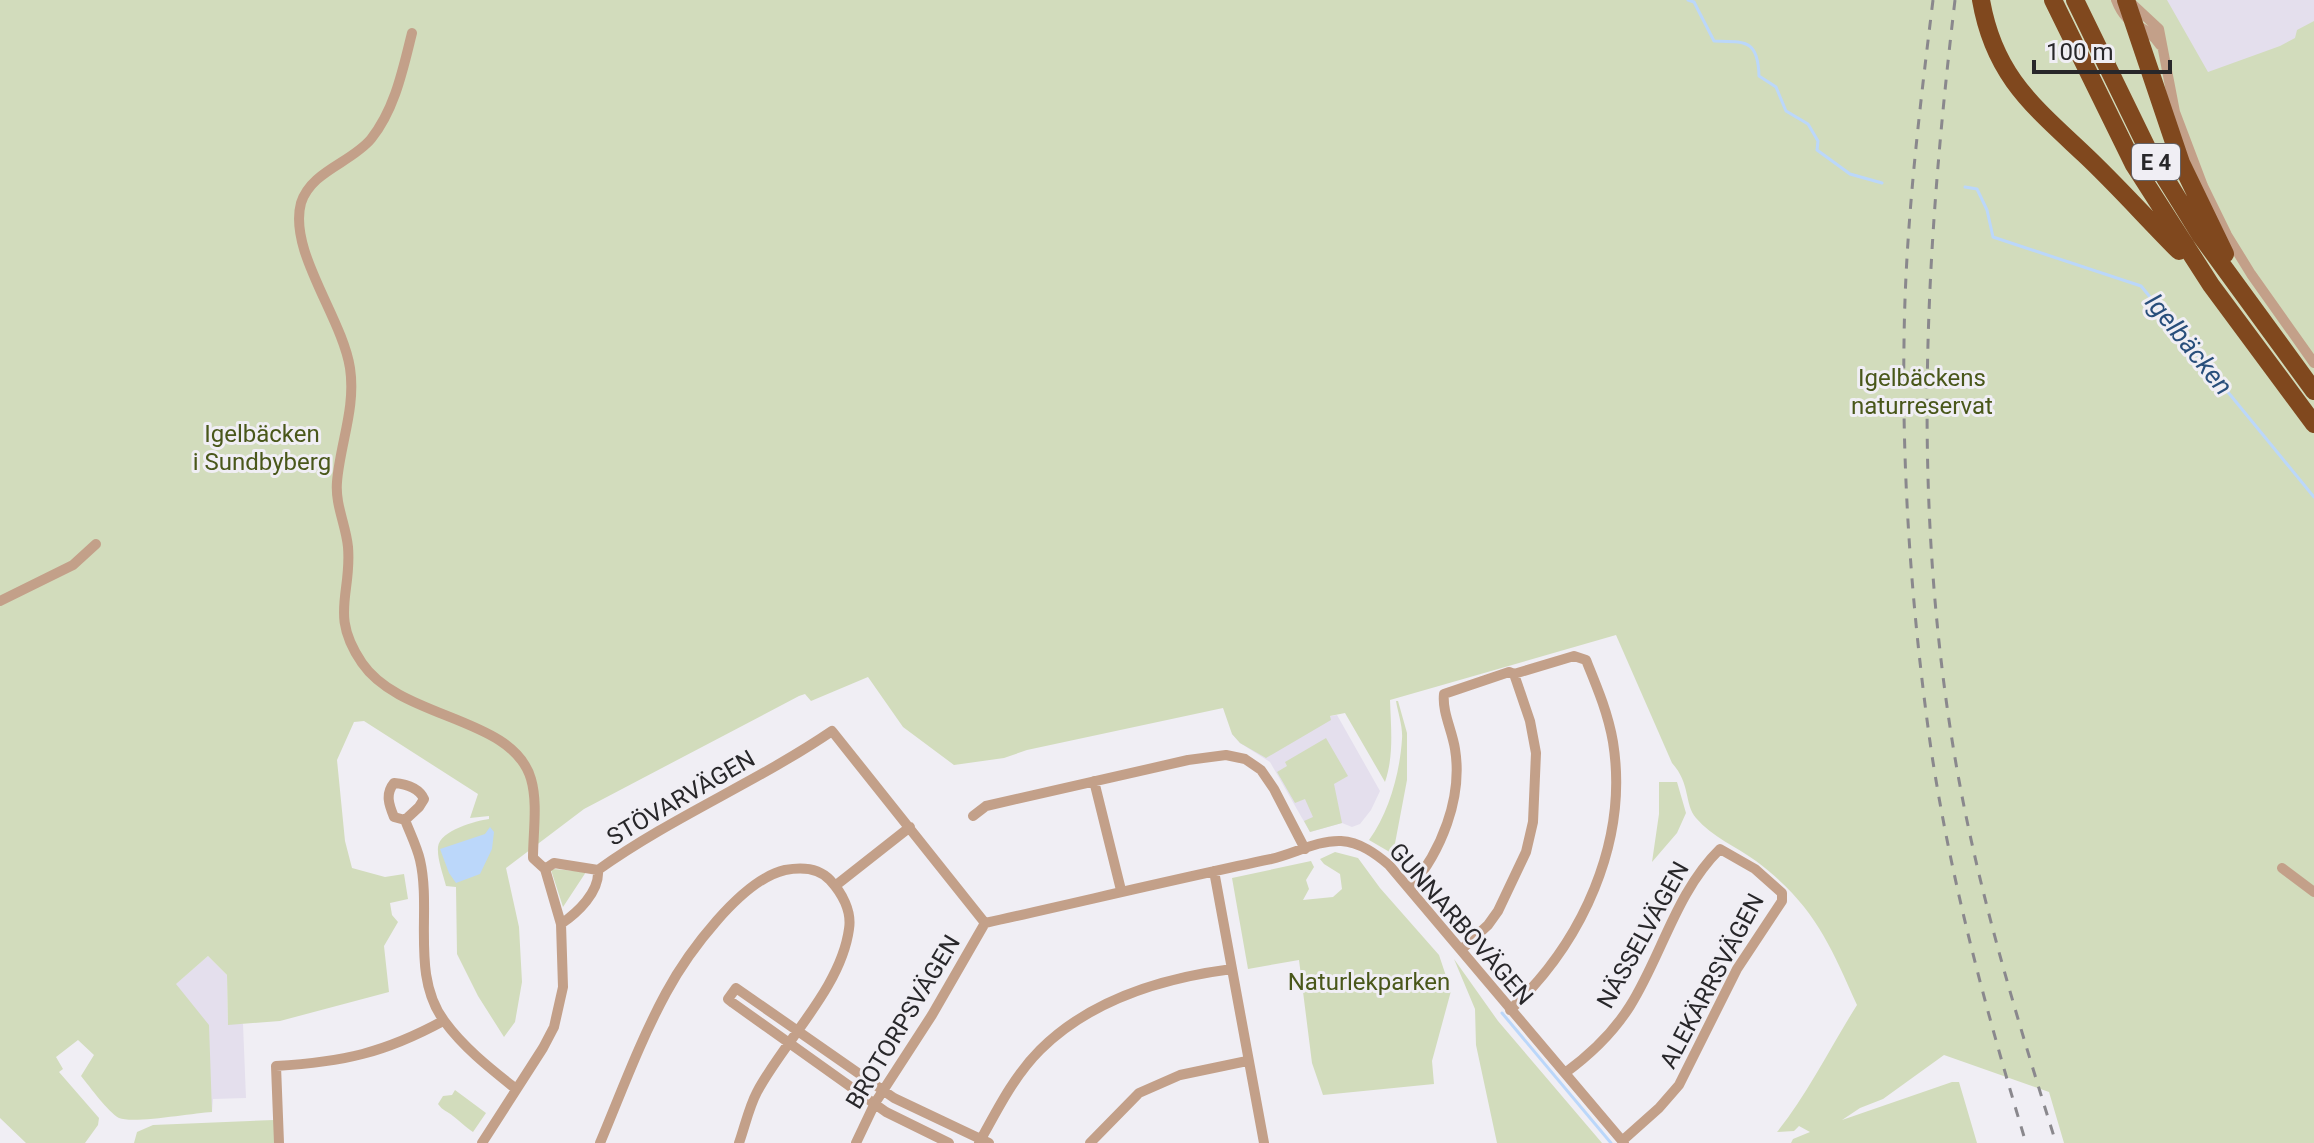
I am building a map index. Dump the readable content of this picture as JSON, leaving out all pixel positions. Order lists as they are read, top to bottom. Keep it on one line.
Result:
{"streets":{"highway":["E 4"],"street":["STÖVARVÄGEN","GUNNARBOVÄGEN","NÄSSELVÄGEN","ALEKÄRRSVÄGEN","BROTORPSVÄGEN"]},"crossings":[["GUNNARBOVÄGEN","NÄSSELVÄGEN"],["GUNNARBOVÄGEN","ALEKÄRRSVÄGEN"],["GUNNARBOVÄGEN","BROTORPSVÄGEN"],["NÄSSELVÄGEN","ALEKÄRRSVÄGEN"]],"water":["Igelbäcken"],"parks":["Igelbäckens naturreservat","Igelbäcken i Sundbyberg","Naturlekparken"],"scale_bar":"100 m"}
